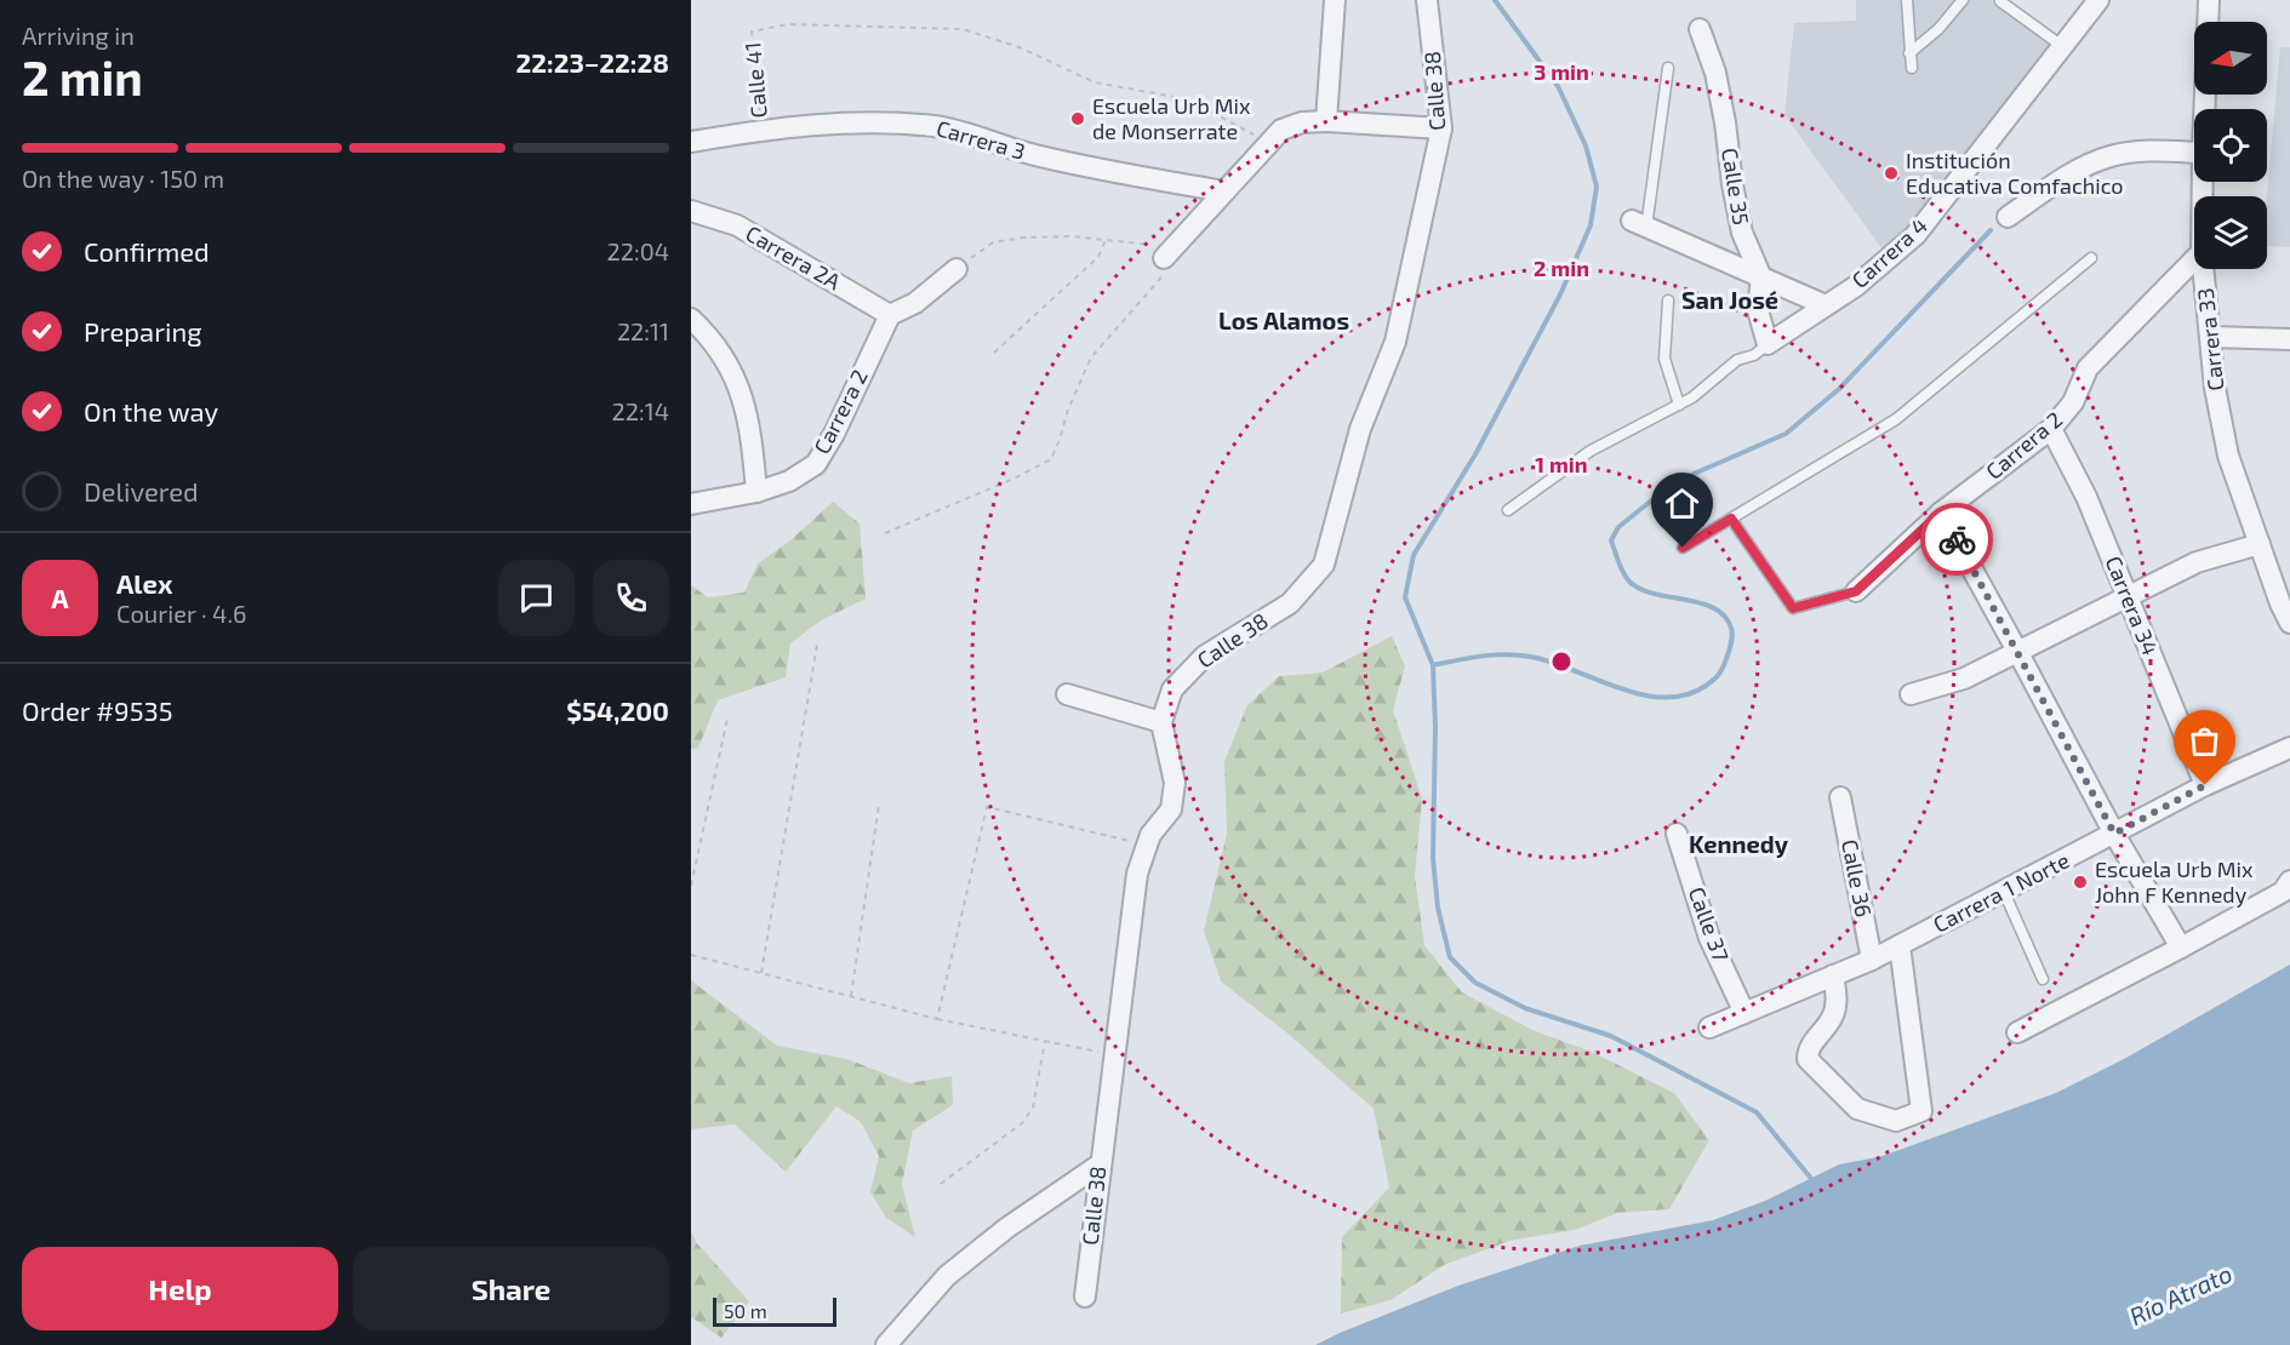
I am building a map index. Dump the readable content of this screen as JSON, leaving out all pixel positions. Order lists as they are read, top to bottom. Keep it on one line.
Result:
{"streets":{"street":["Calle 38","Carrera 3","Calle 35","Carrera 4","Carrera 2A","Carrera 33","Carrera 2","Carrera 34","Calle 36","Carrera 1 Norte","Calle 37"],"path":["Calle 41"]},"crossings":[["Calle 41","Carrera 3"],["Calle 35","Carrera 4"],["Carrera 2A","Carrera 2"],["Carrera 2","Carrera 34"],["Carrera 34","Carrera 1 Norte"],["Calle 36","Carrera 1 Norte"],["Carrera 1 Norte","Calle 37"]],"districts":["San José","Los Alamos","Kennedy"],"water":["Río Atrato"],"places":["Escuela Urb Mix de Monserrate","Institución Educativa Comfachico","Escuela Urb Mix John F Kennedy"],"scale_bar":"50 m","north":"left","page":{"heading":["2 min","Arriving in","22:23–22:28"],"panel":["Alex","Courier · 4.6","Order #9535","$54,200"],"bar":"On the way · 150 m","list":[["Confirmed","22:04"],["Preparing","22:11"],["On the way","22:14"],"Delivered"],"round":"A","buttons":["Help","Share"],"scale":"50 m"},"rings":["3 min","2 min","1 min"]}
